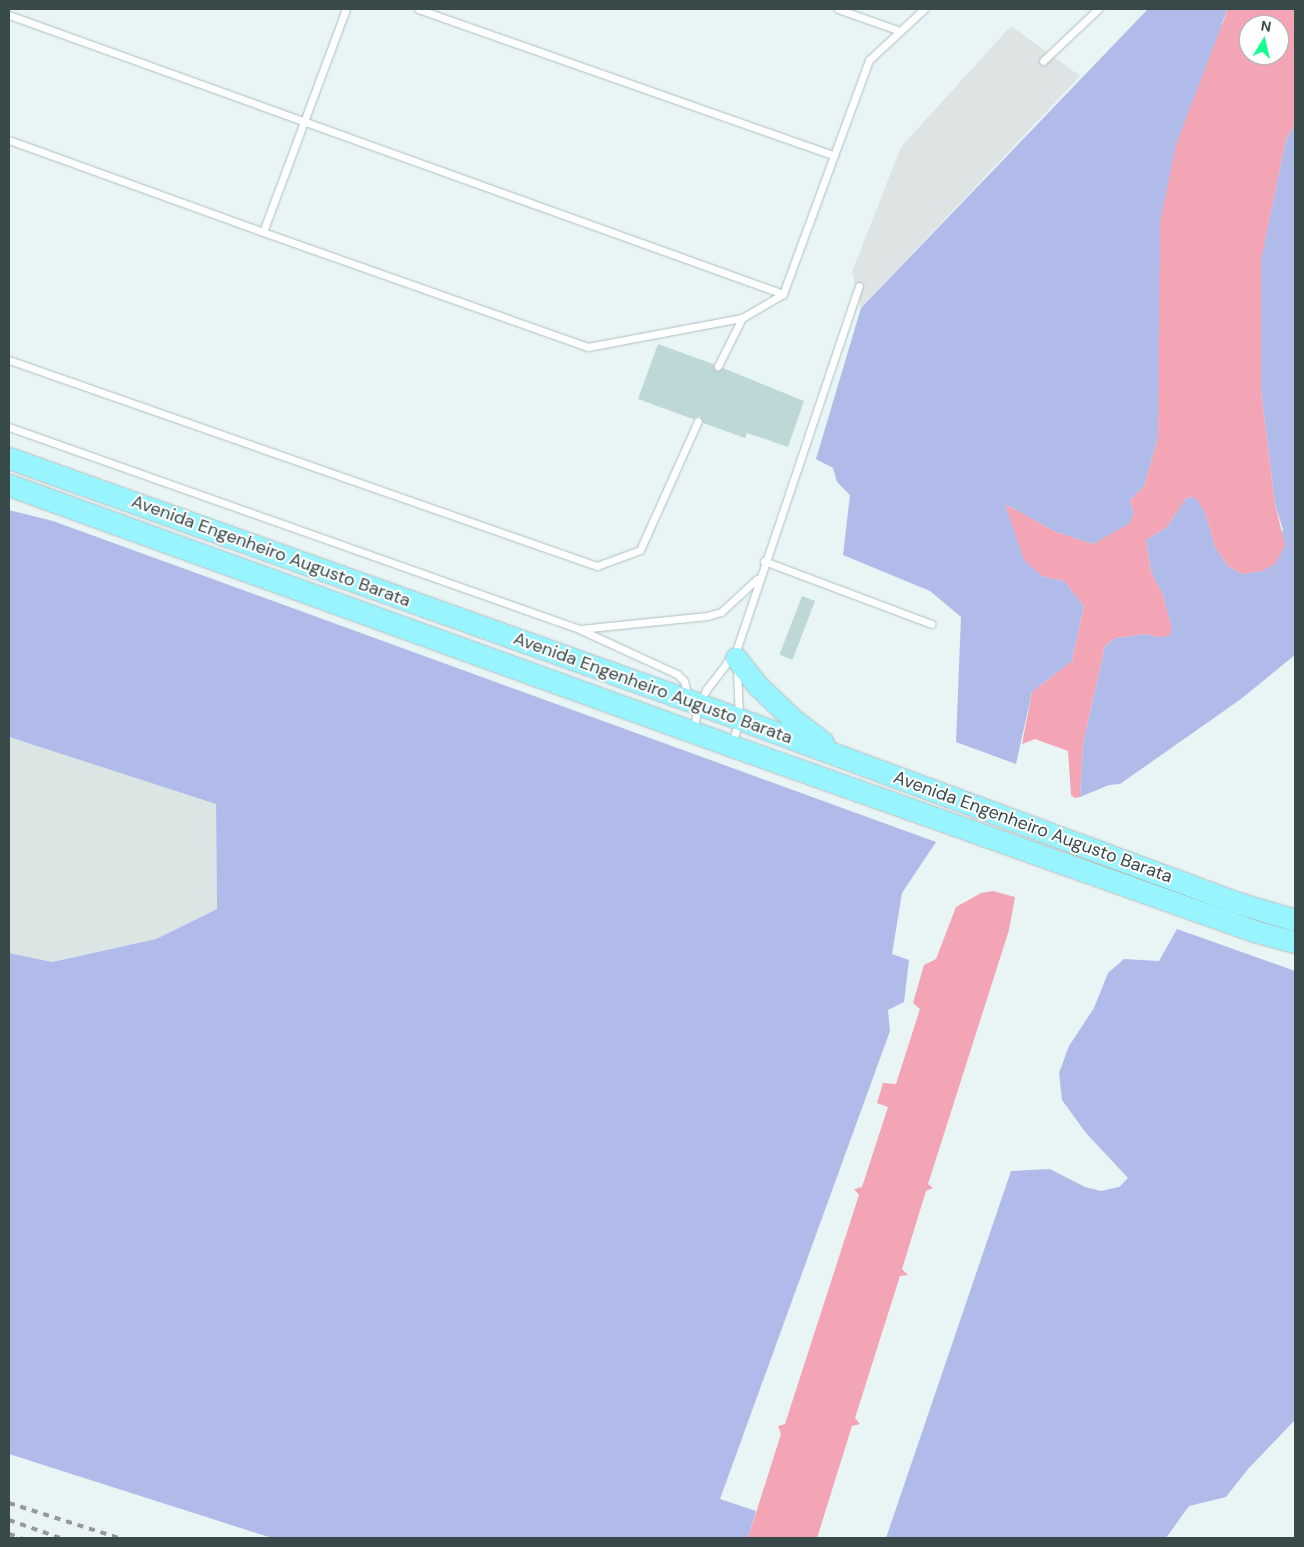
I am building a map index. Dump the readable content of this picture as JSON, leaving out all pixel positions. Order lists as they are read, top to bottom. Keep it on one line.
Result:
{"streets":{"main road":["Avenida Engenheiro Augusto Barata"]},"north":"top"}
